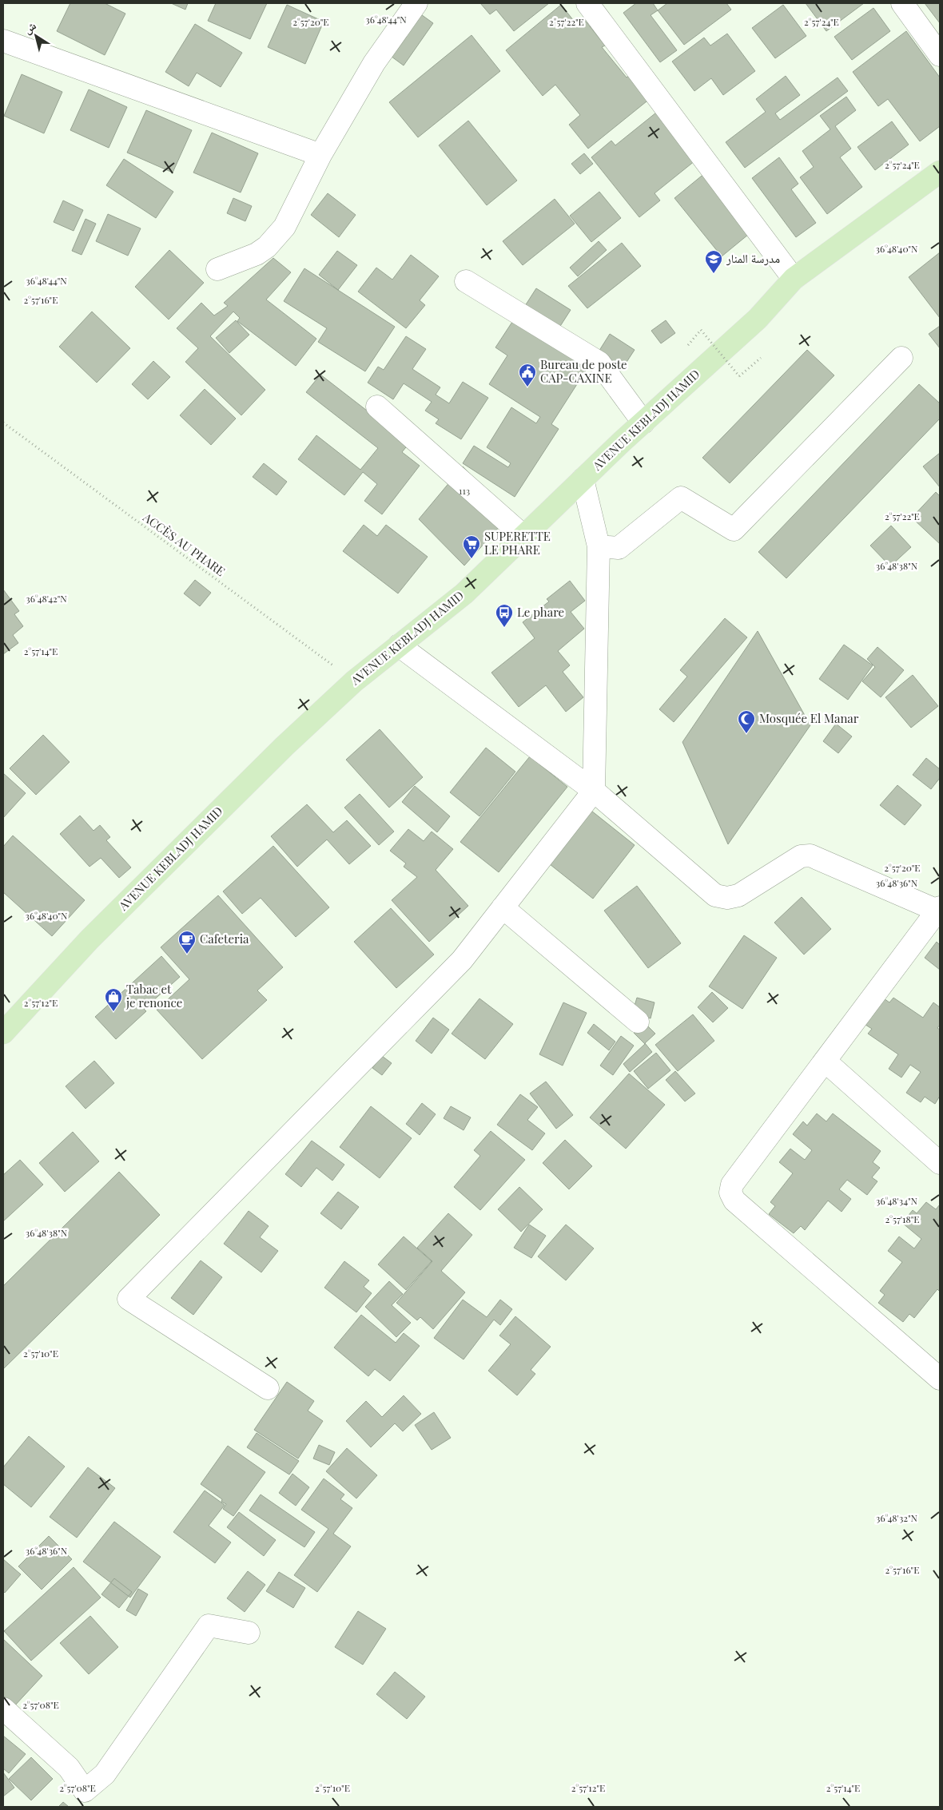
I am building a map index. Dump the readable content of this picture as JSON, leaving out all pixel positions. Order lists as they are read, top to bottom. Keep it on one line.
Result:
{"streets":{"main road":["AVENUE KEBLADJ HAMID"],"path":["ACCÈS AU PHARE"]},"crossings":[["AVENUE KEBLADJ HAMID","ACCÈS AU PHARE"]],"places":{"school or university":["مدرسة المنار"],"public building":["Bureau de poste CAP-CAXINE"],"supermarket":["SUPERETTE LE PHARE"],"bus stop":["Le phare"],"mosque":["Mosquée El Manar"],"cafe":["Cafeteria"],"shop":["Tabac et je renonce"]},"house_numbers":["113"],"north":"top left","coordinates":["36°48'44\"N","2°57'20\"E","2°57'22\"E","2°57'24\"E","36°48'40\"N","2°57'16\"E","36°48'38\"N","36°48'42\"N","2°57'14\"E","36°48'36\"N","2°57'12\"E","36°48'34\"N","2°57'18\"E","2°57'10\"E","36°48'32\"N","2°57'08\"E"]}
